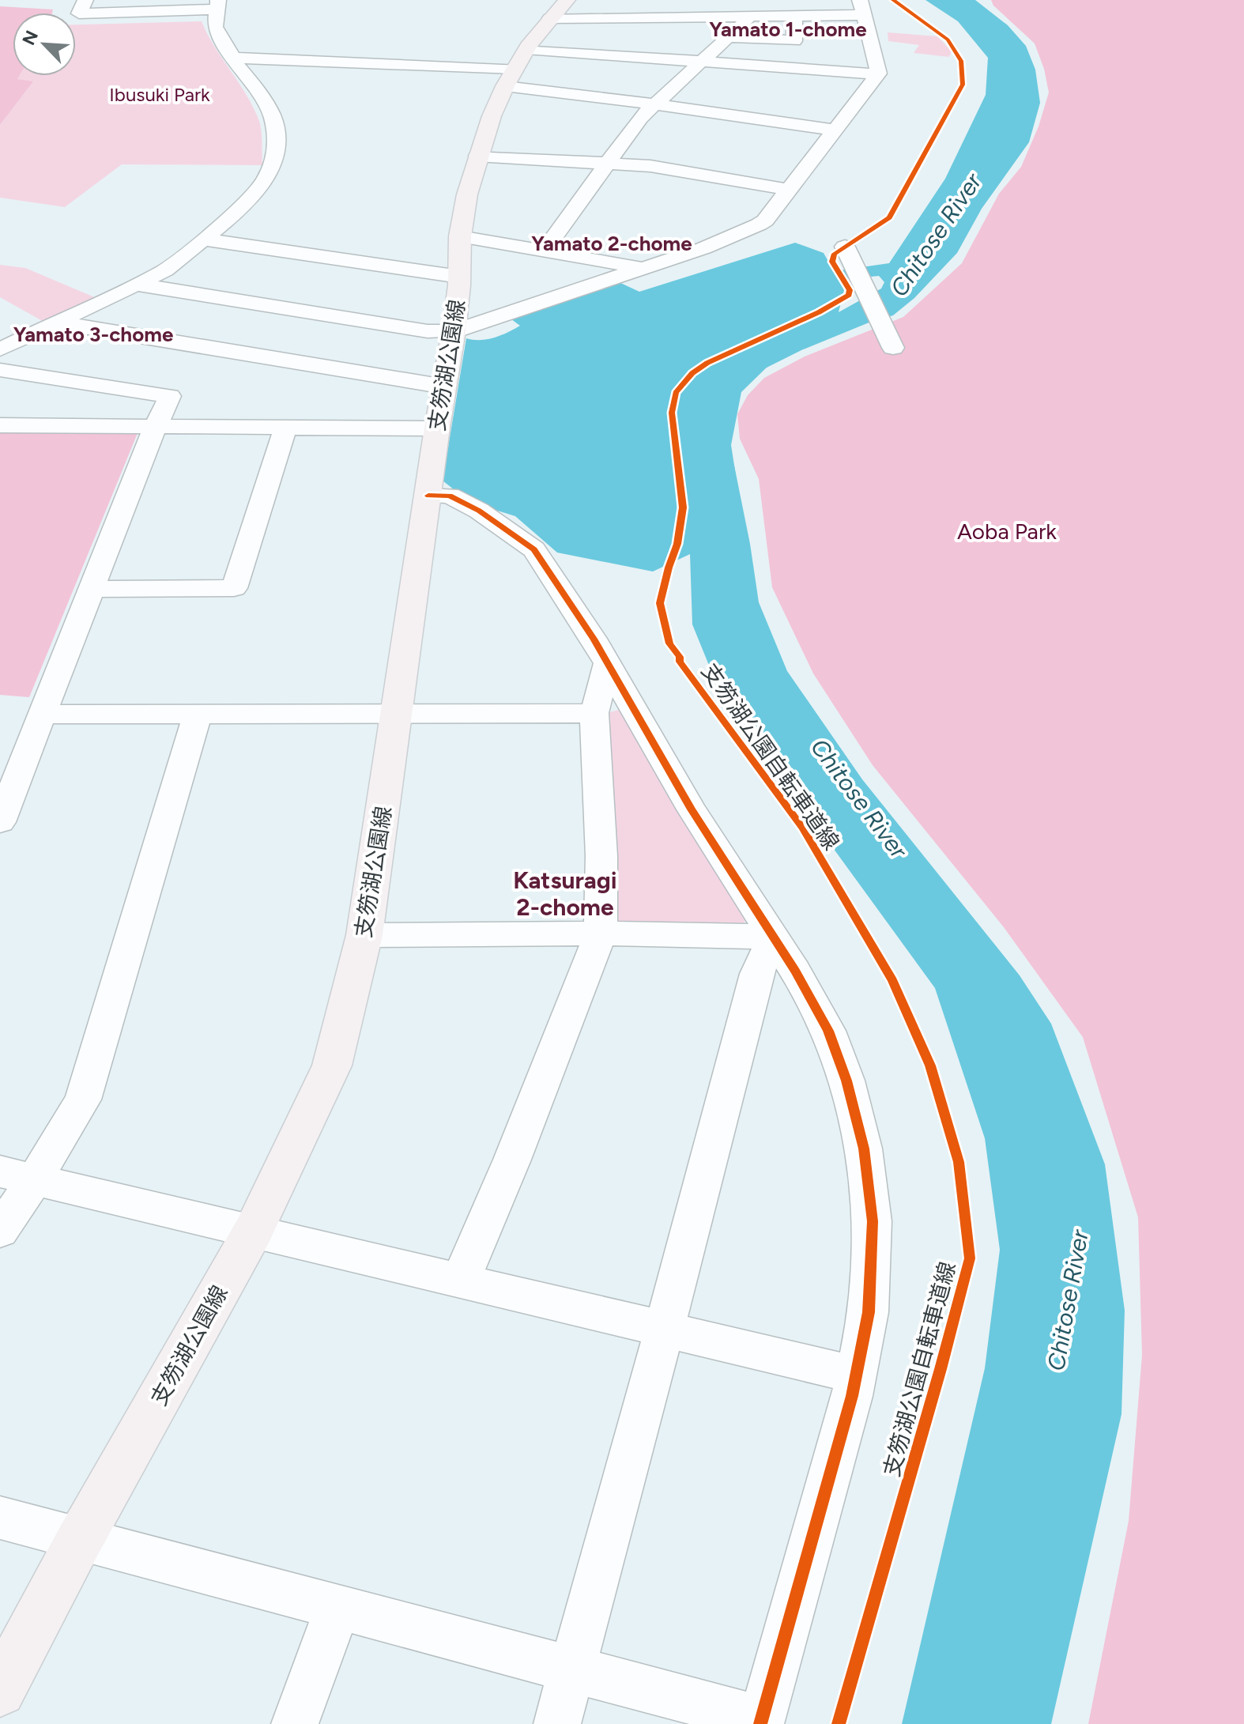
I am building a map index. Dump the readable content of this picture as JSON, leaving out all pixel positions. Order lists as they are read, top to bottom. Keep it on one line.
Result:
{"streets":{"main road":["支笏湖公園線"],"cycle path":["支笏湖公園自転車道線"]},"districts":["Yamato 1-chome","Yamato 2-chome","Yamato 3-chome","Katsuragi 2-chome"],"water":["Chitose River"],"parks":["Ibusuki Park","Aoba Park"],"north":"top left"}
